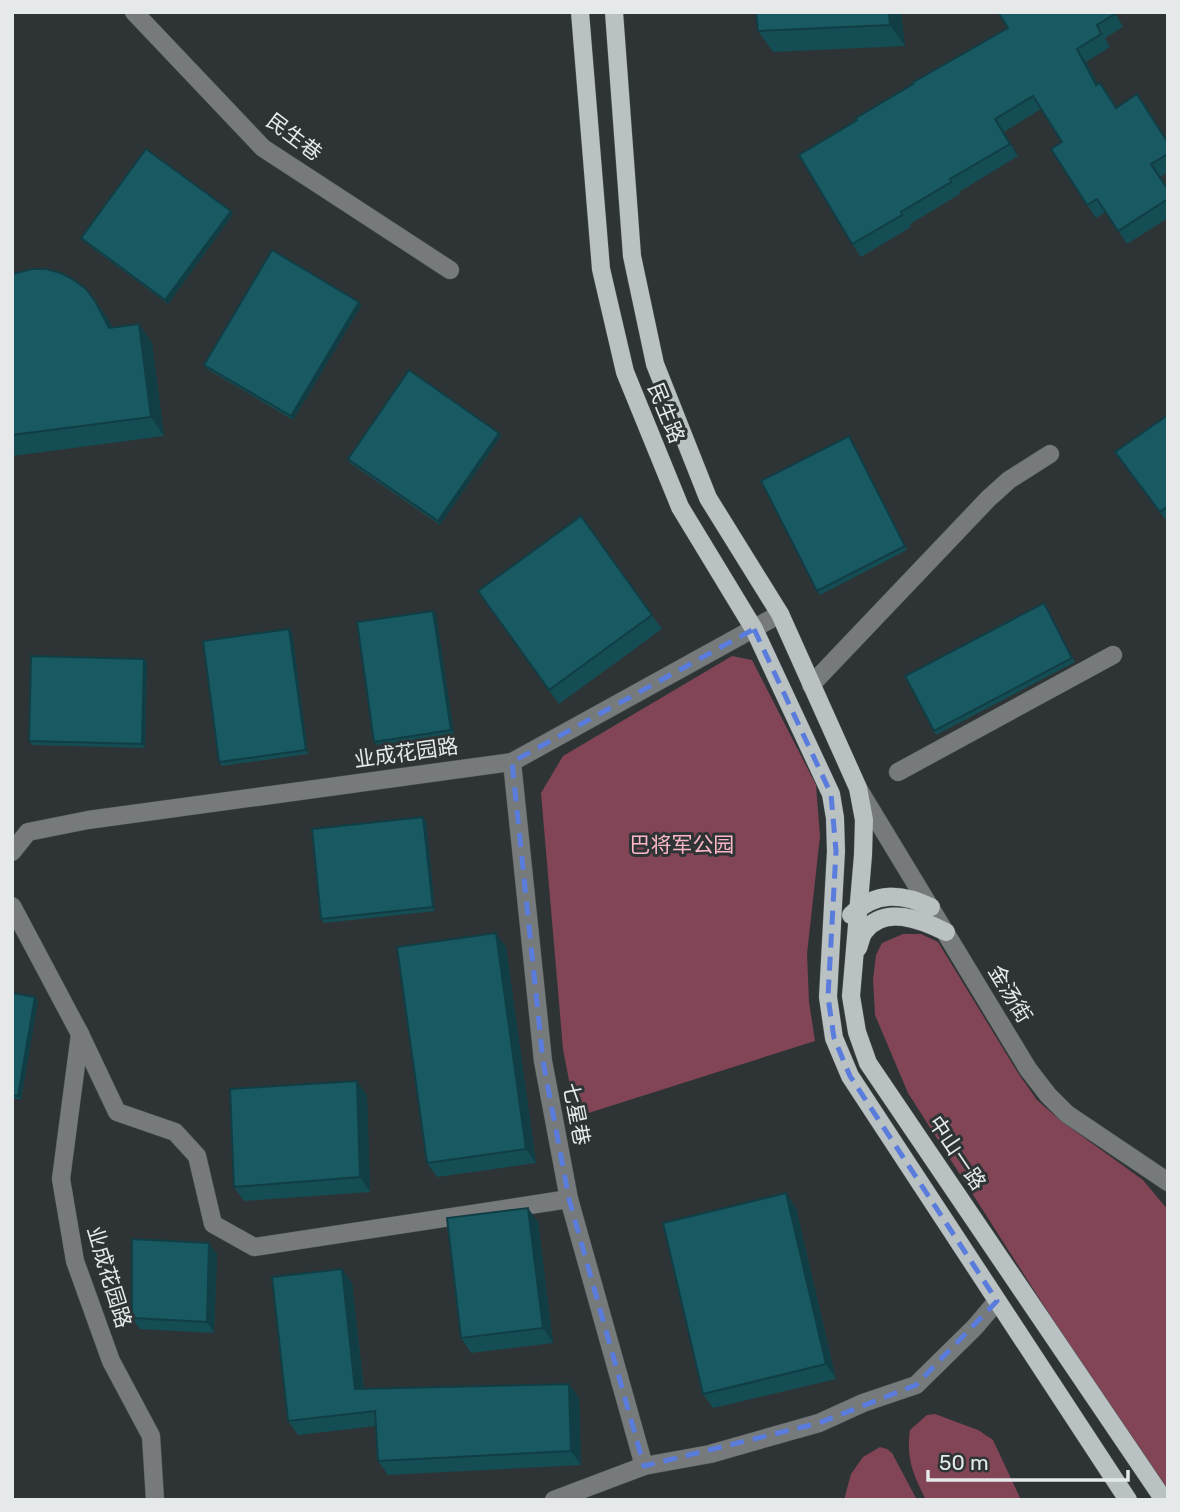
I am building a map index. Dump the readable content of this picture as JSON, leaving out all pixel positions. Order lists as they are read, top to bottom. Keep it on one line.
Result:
{"streets":{"main road":["民生路","中山一路"],"street":["民生巷","业成花园路","金汤街","七星巷"]},"crossings":[["民生路","业成花园路"],["民生路","金汤街"],["民生路","中山一路"],["业成花园路","七星巷"],["金汤街","中山一路"]],"parks":["巴将军公园"],"scale_bar":"50 m"}
